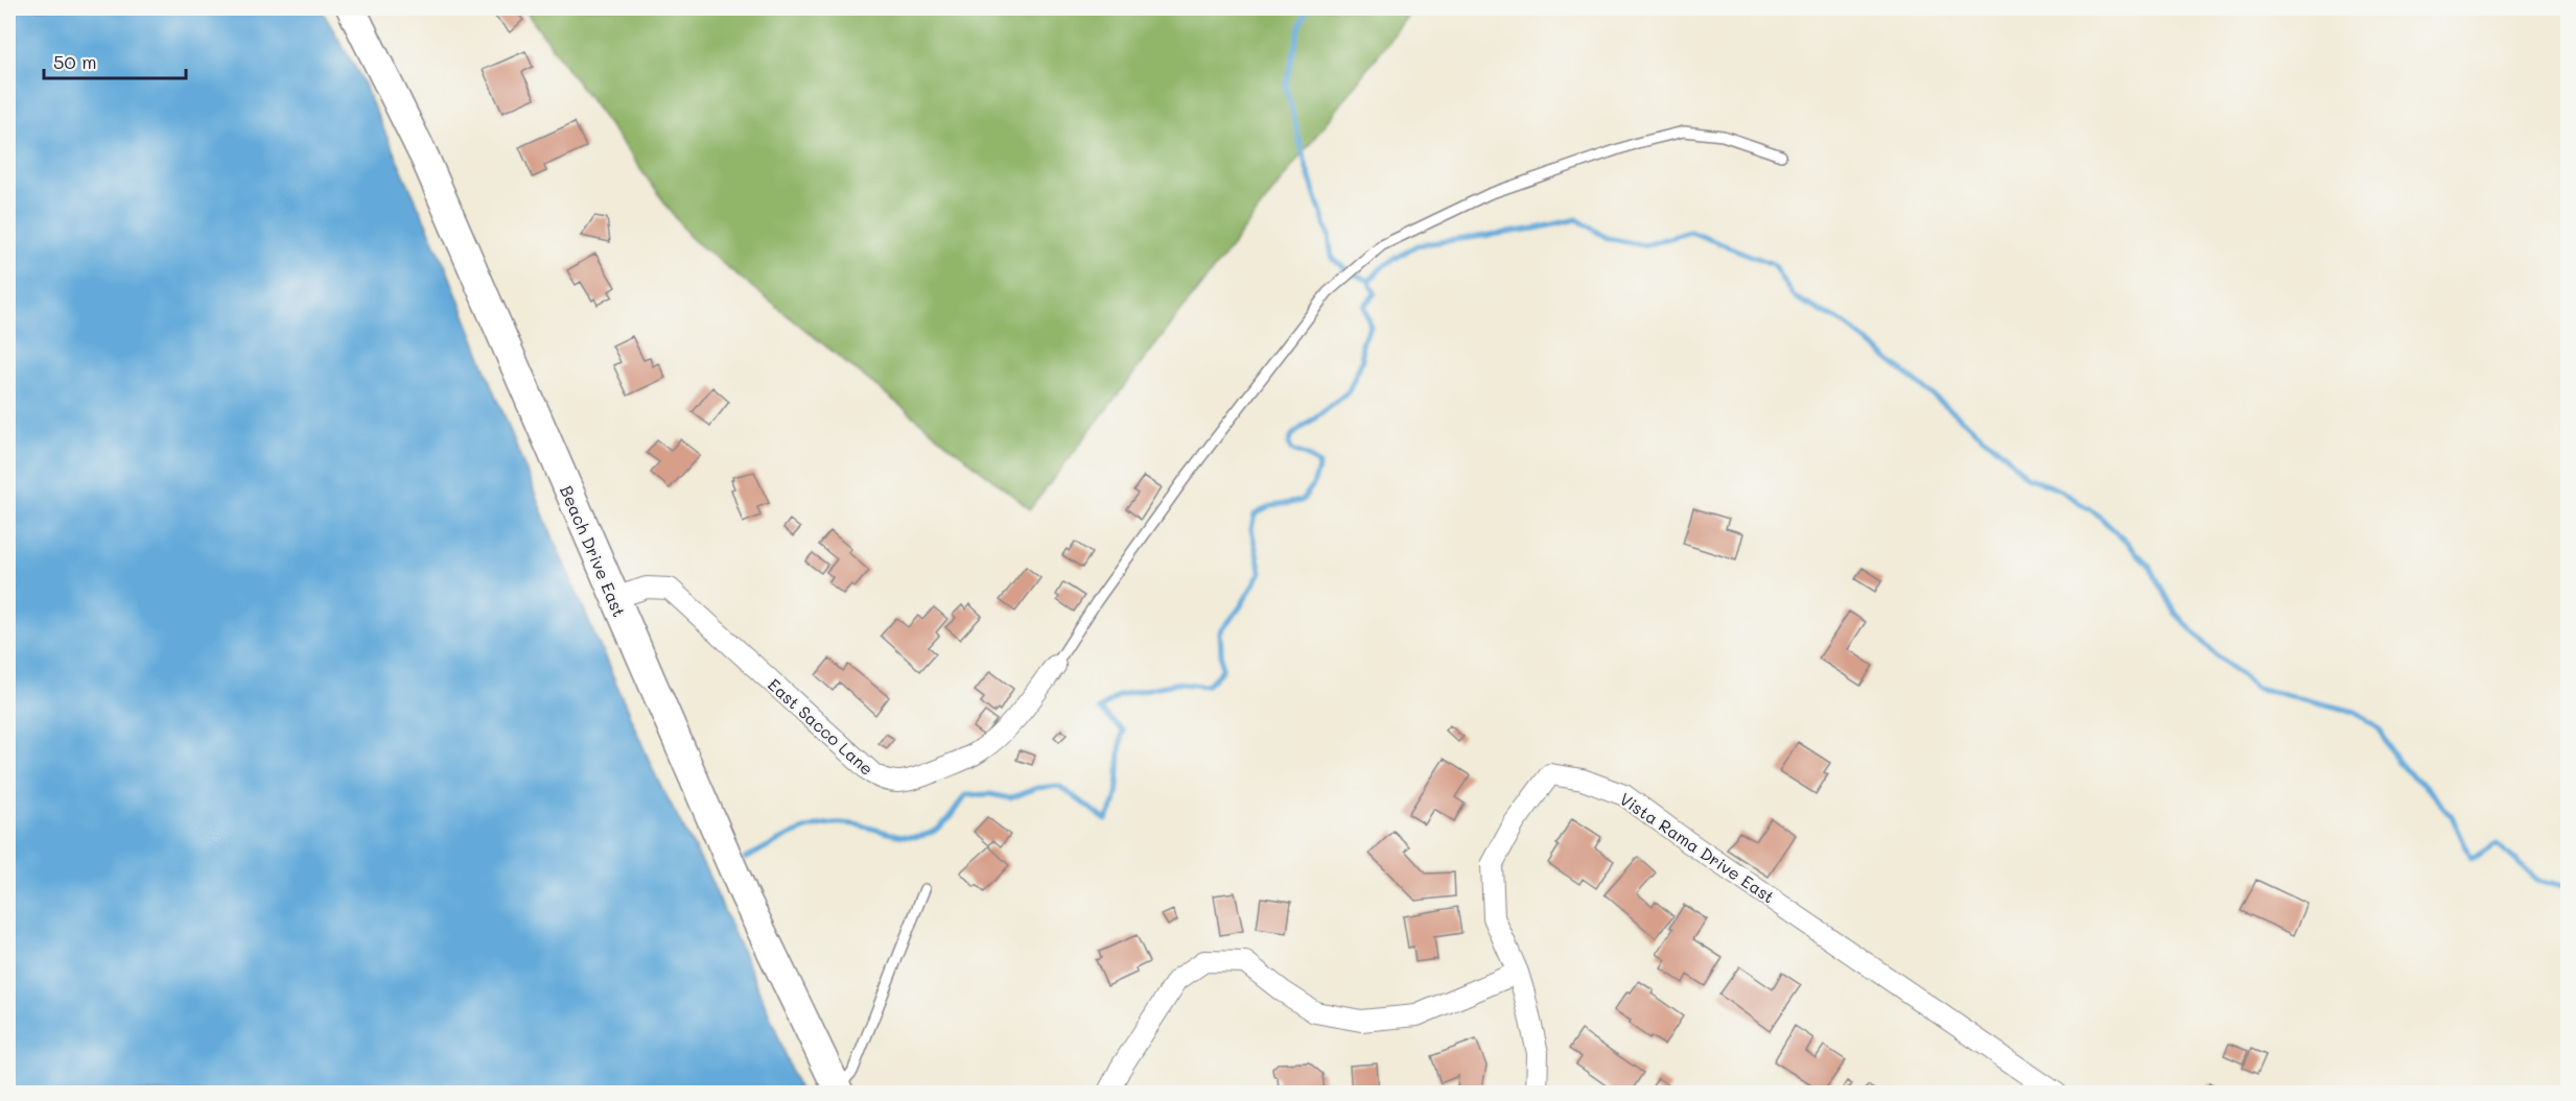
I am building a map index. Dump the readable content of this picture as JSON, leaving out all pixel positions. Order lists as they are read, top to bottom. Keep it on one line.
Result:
{"streets":{"main road":["Beach Drive East"],"street":["East Sacco Lane","Vista Rama Drive East"]},"crossings":[["Beach Drive East","East Sacco Lane"]],"scale_bar":"50 m"}
